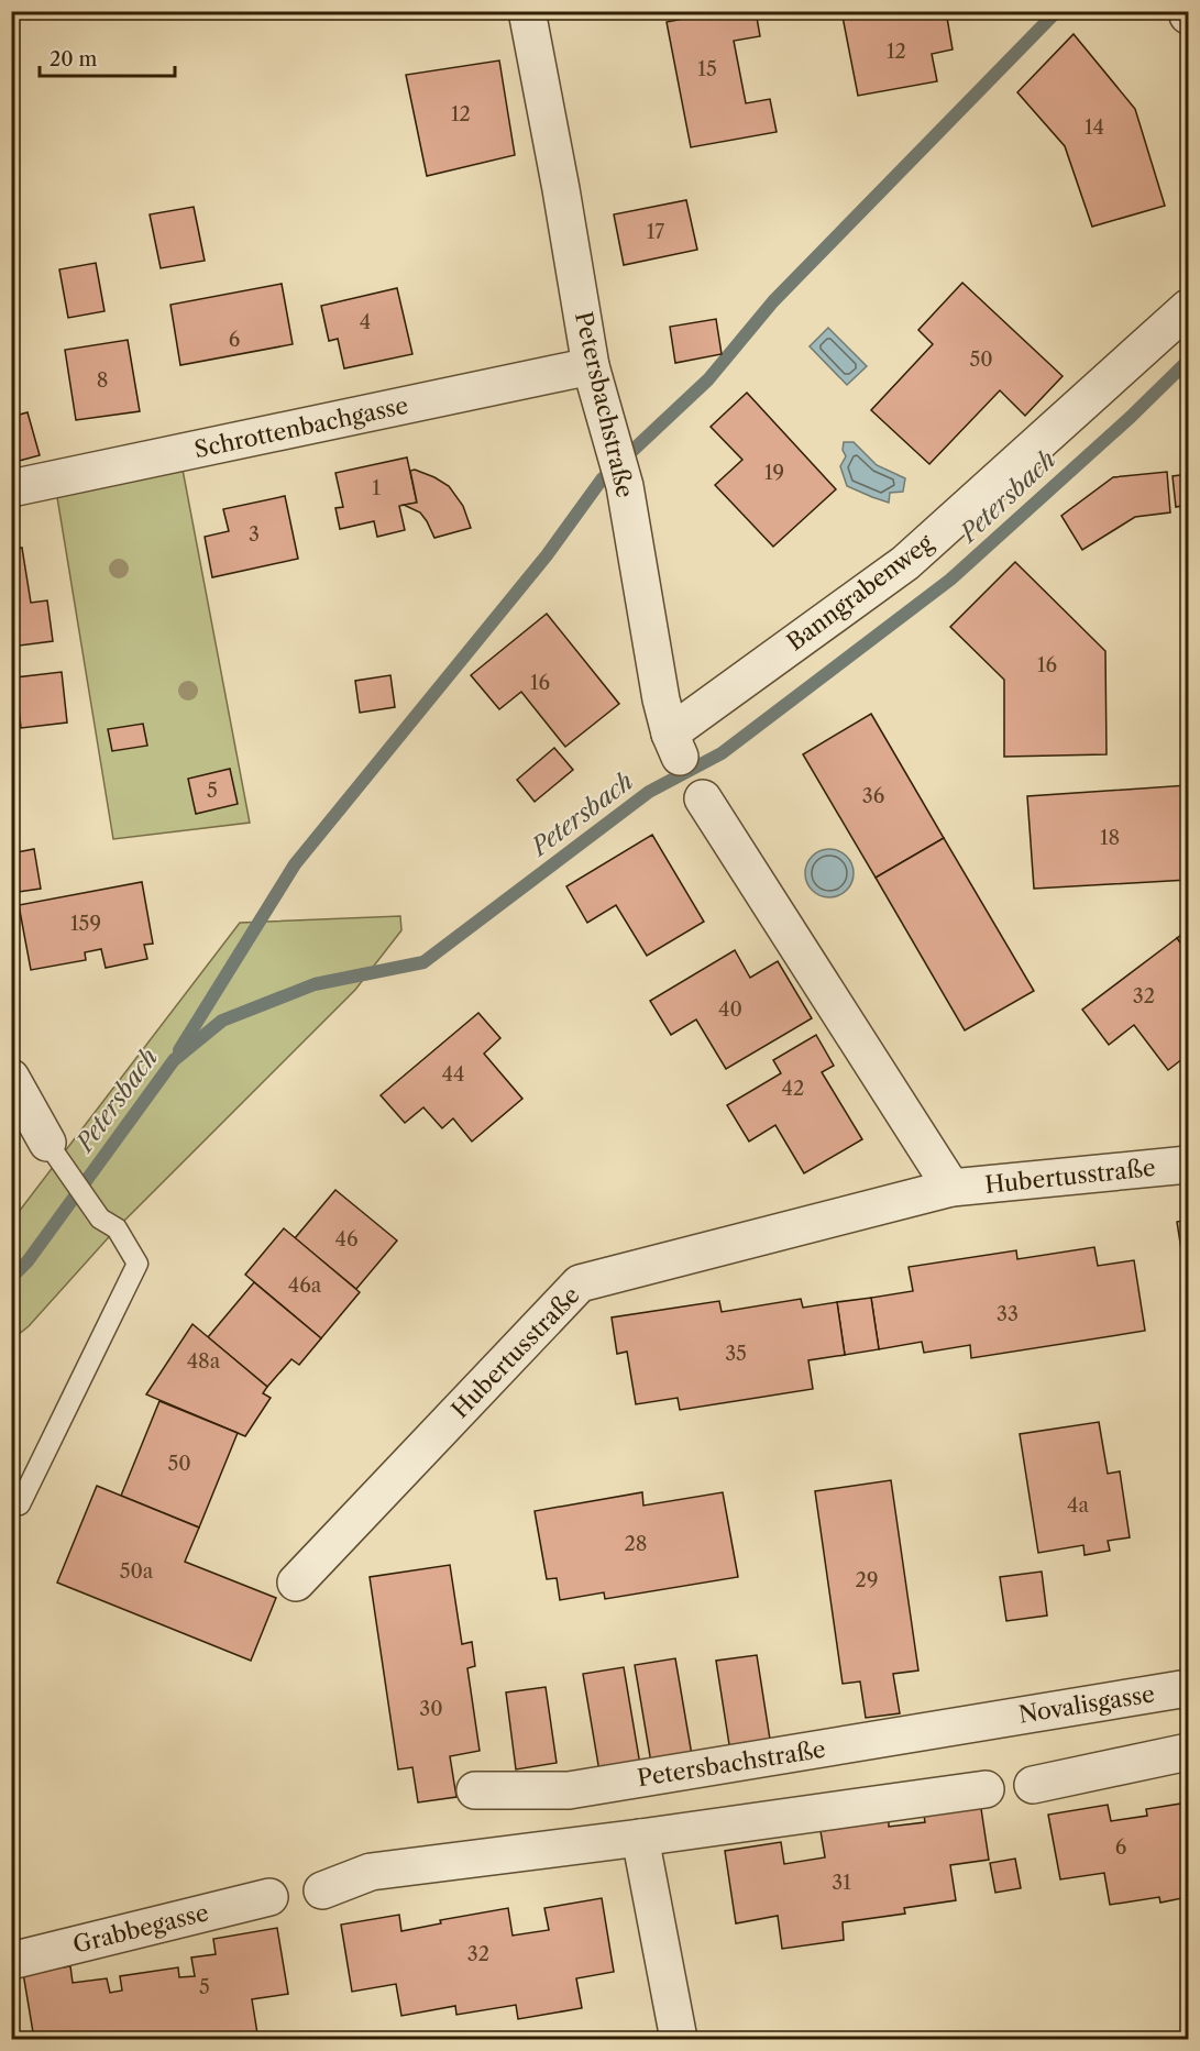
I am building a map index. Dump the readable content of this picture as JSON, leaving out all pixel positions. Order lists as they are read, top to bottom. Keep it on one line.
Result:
{"streets":{"street":["Petersbachstraße","Schrottenbachgasse","Banngrabenweg","Hubertusstraße","Novalisgasse","Grabbegasse"]},"crossings":[["Petersbachstraße","Schrottenbachgasse"],["Petersbachstraße","Banngrabenweg"],["Petersbachstraße","Novalisgasse"]],"water":["Petersbach"],"house_numbers":["12","15","12","14","17","4","6","50","8","19","1","3","16","16","5","36","18","159","32","40","44","42","46","46a","33","35","48a","50","4a","28","50a","29","30","6","31","32","5"],"scale_bar":"20 m"}
